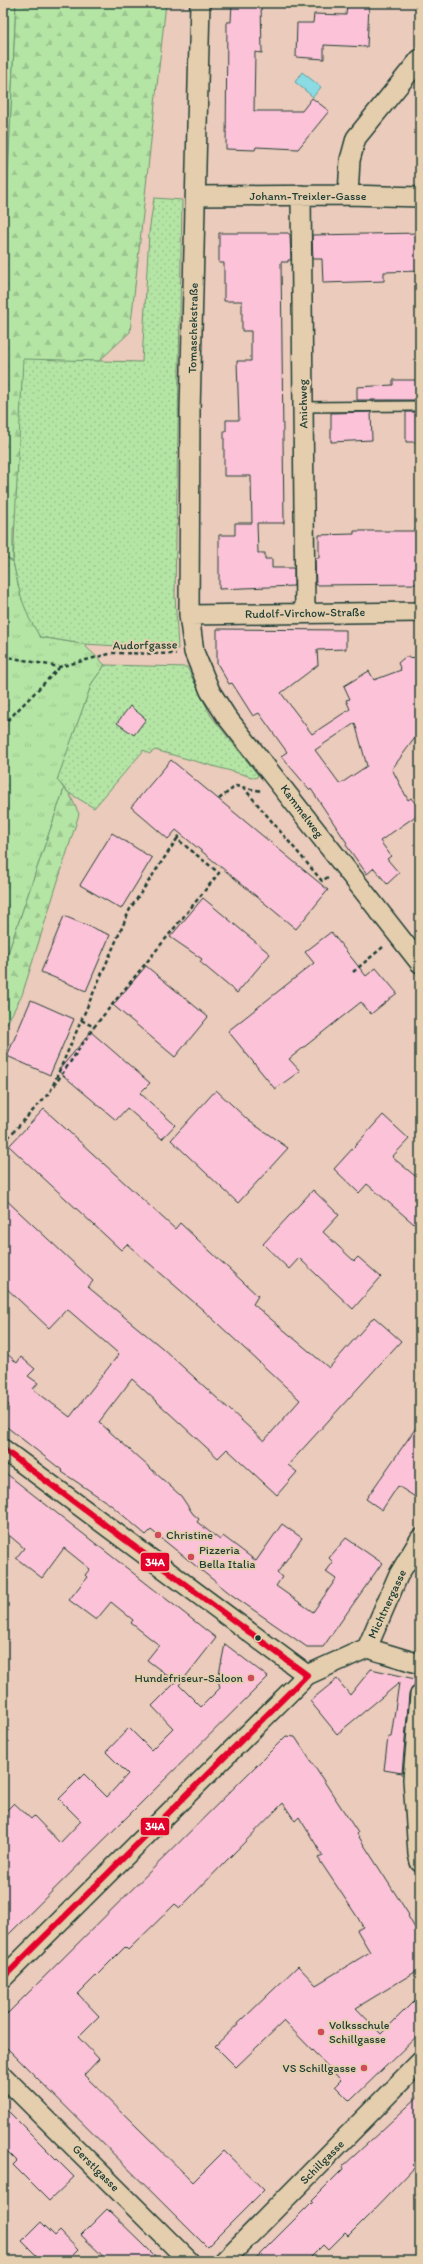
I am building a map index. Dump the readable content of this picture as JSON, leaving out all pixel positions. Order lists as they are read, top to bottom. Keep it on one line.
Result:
{"streets":{"street":["Johann-Treixler-Gasse","Tomaschekstraße","Anichweg","Rudolf-Virchow-Straße","Kammelweg","Michtnergasse","Schillgasse","Gerstlgasse"],"path":["Audorfgasse"]},"crossings":[["Johann-Treixler-Gasse","Tomaschekstraße"],["Johann-Treixler-Gasse","Anichweg"],["Tomaschekstraße","Rudolf-Virchow-Straße"],["Tomaschekstraße","Audorfgasse"],["Tomaschekstraße","Kammelweg"],["Anichweg","Rudolf-Virchow-Straße"],["Audorfgasse","Kammelweg"]],"places":["Christine","Pizzeria Bella Italia","Hundefriseur-Saloon","Volksschule Schillgasse","VS Schillgasse"],"lines":["transit line 34A"]}
